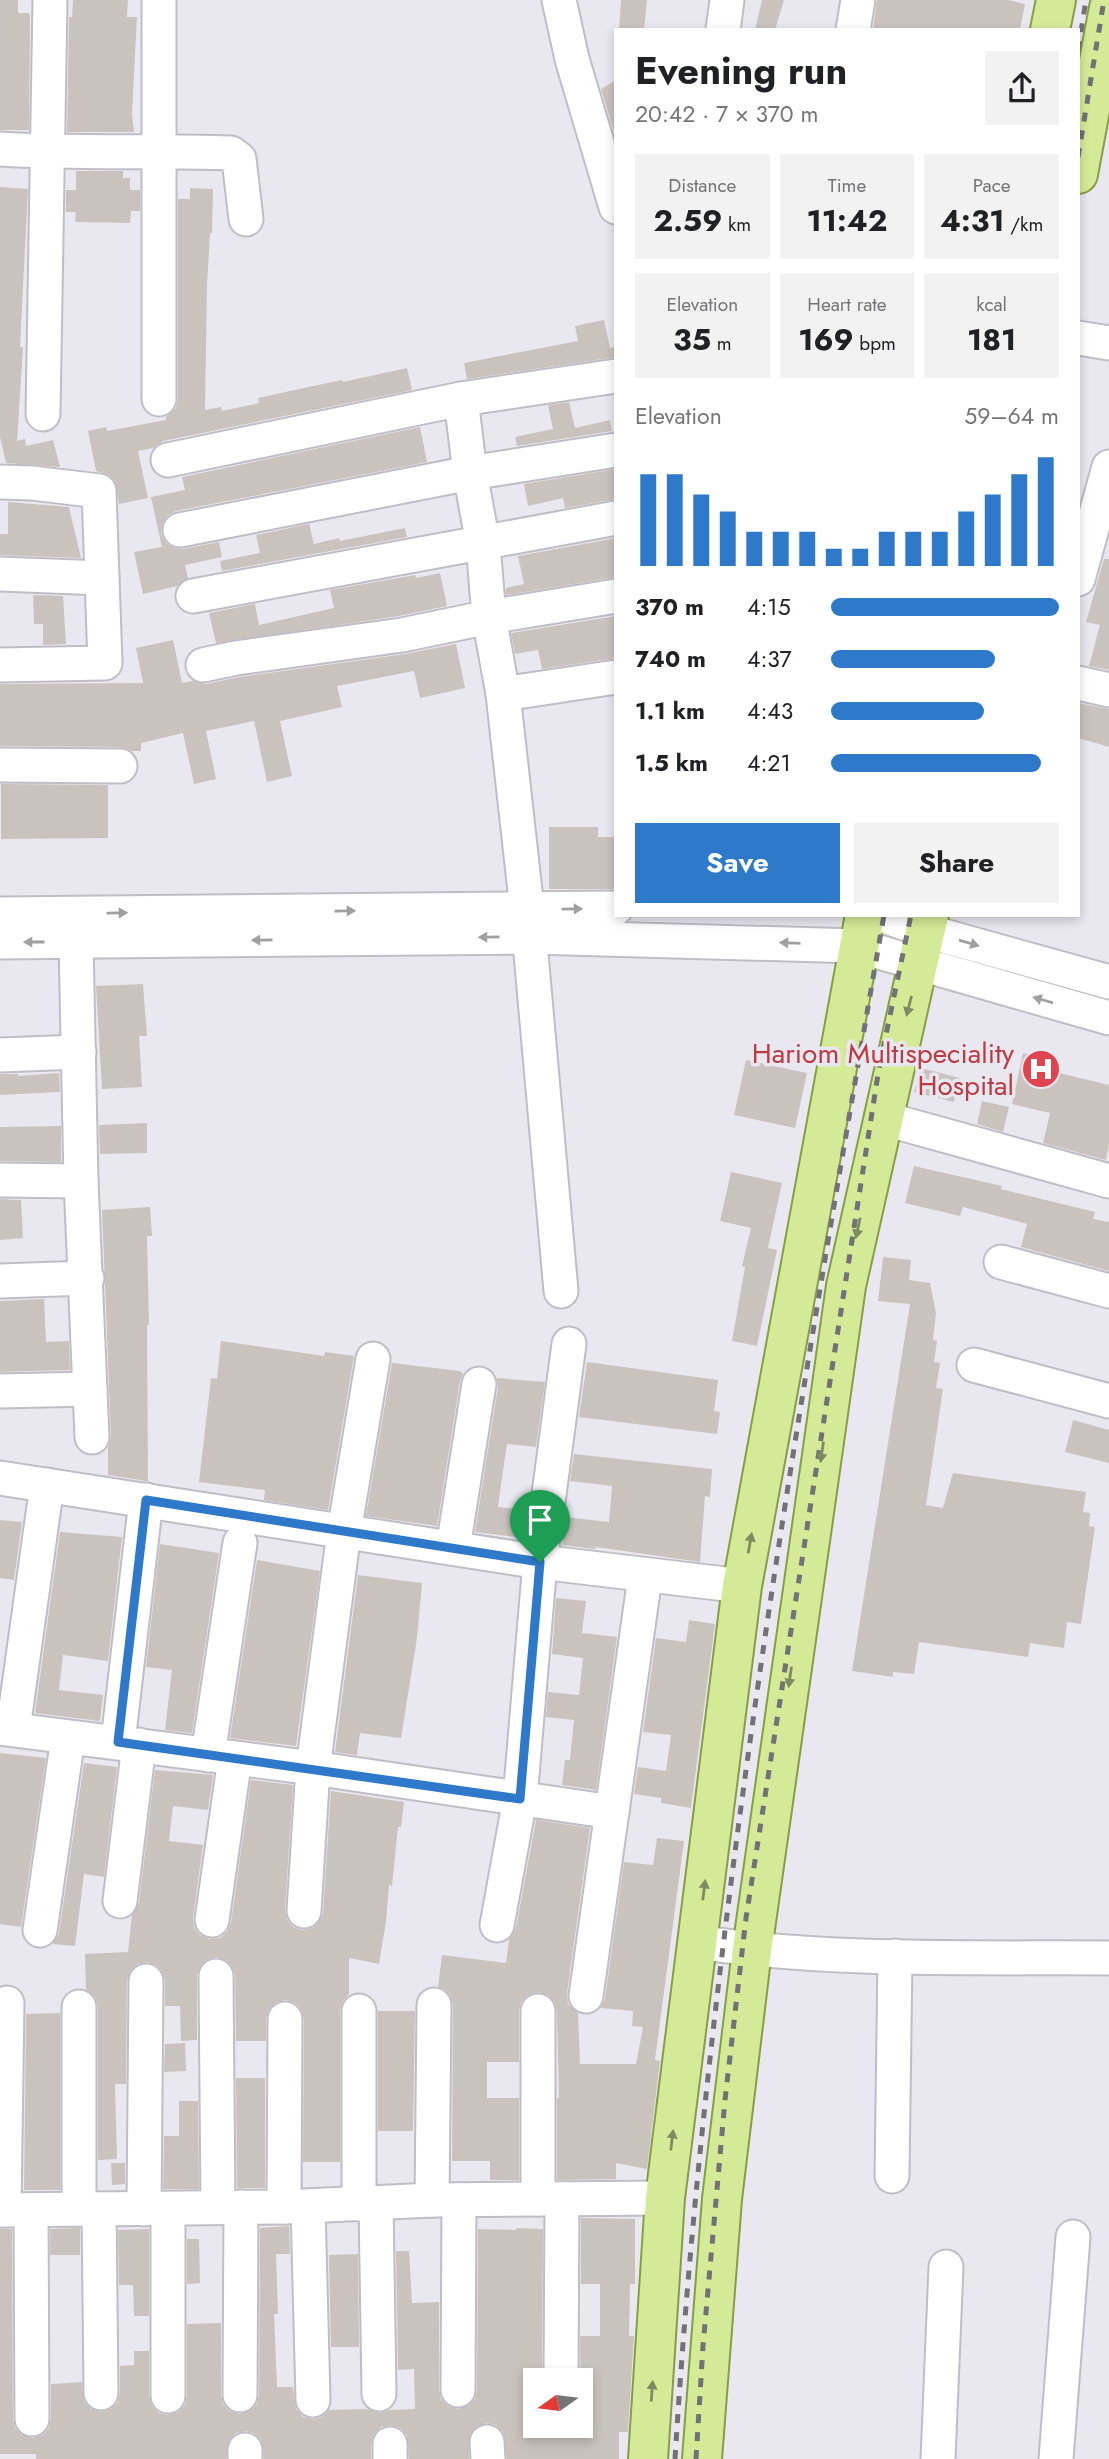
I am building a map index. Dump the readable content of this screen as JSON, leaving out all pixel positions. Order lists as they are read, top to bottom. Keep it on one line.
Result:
{"places":{"hospital":["Hariom Multispeciality Hospital"]},"north":"left","page":{"heading":["Evening run","20:42 · 7 × 370 m"],"stats":[["Distance","2.59 km"],["Time","11:42"],["Pace","4:31 /km"],["Elevation","35 m"],["Heart rate","169 bpm"],["kcal","181"]],"chart":["Elevation","59–64 m"],"list":[{"name":"370 m","note":"4:15"},{"name":"740 m","note":"4:37"},{"name":"1.1 km","note":"4:43"},{"name":"1.5 km","note":"4:21"}],"buttons":["Save","Share"]}}
